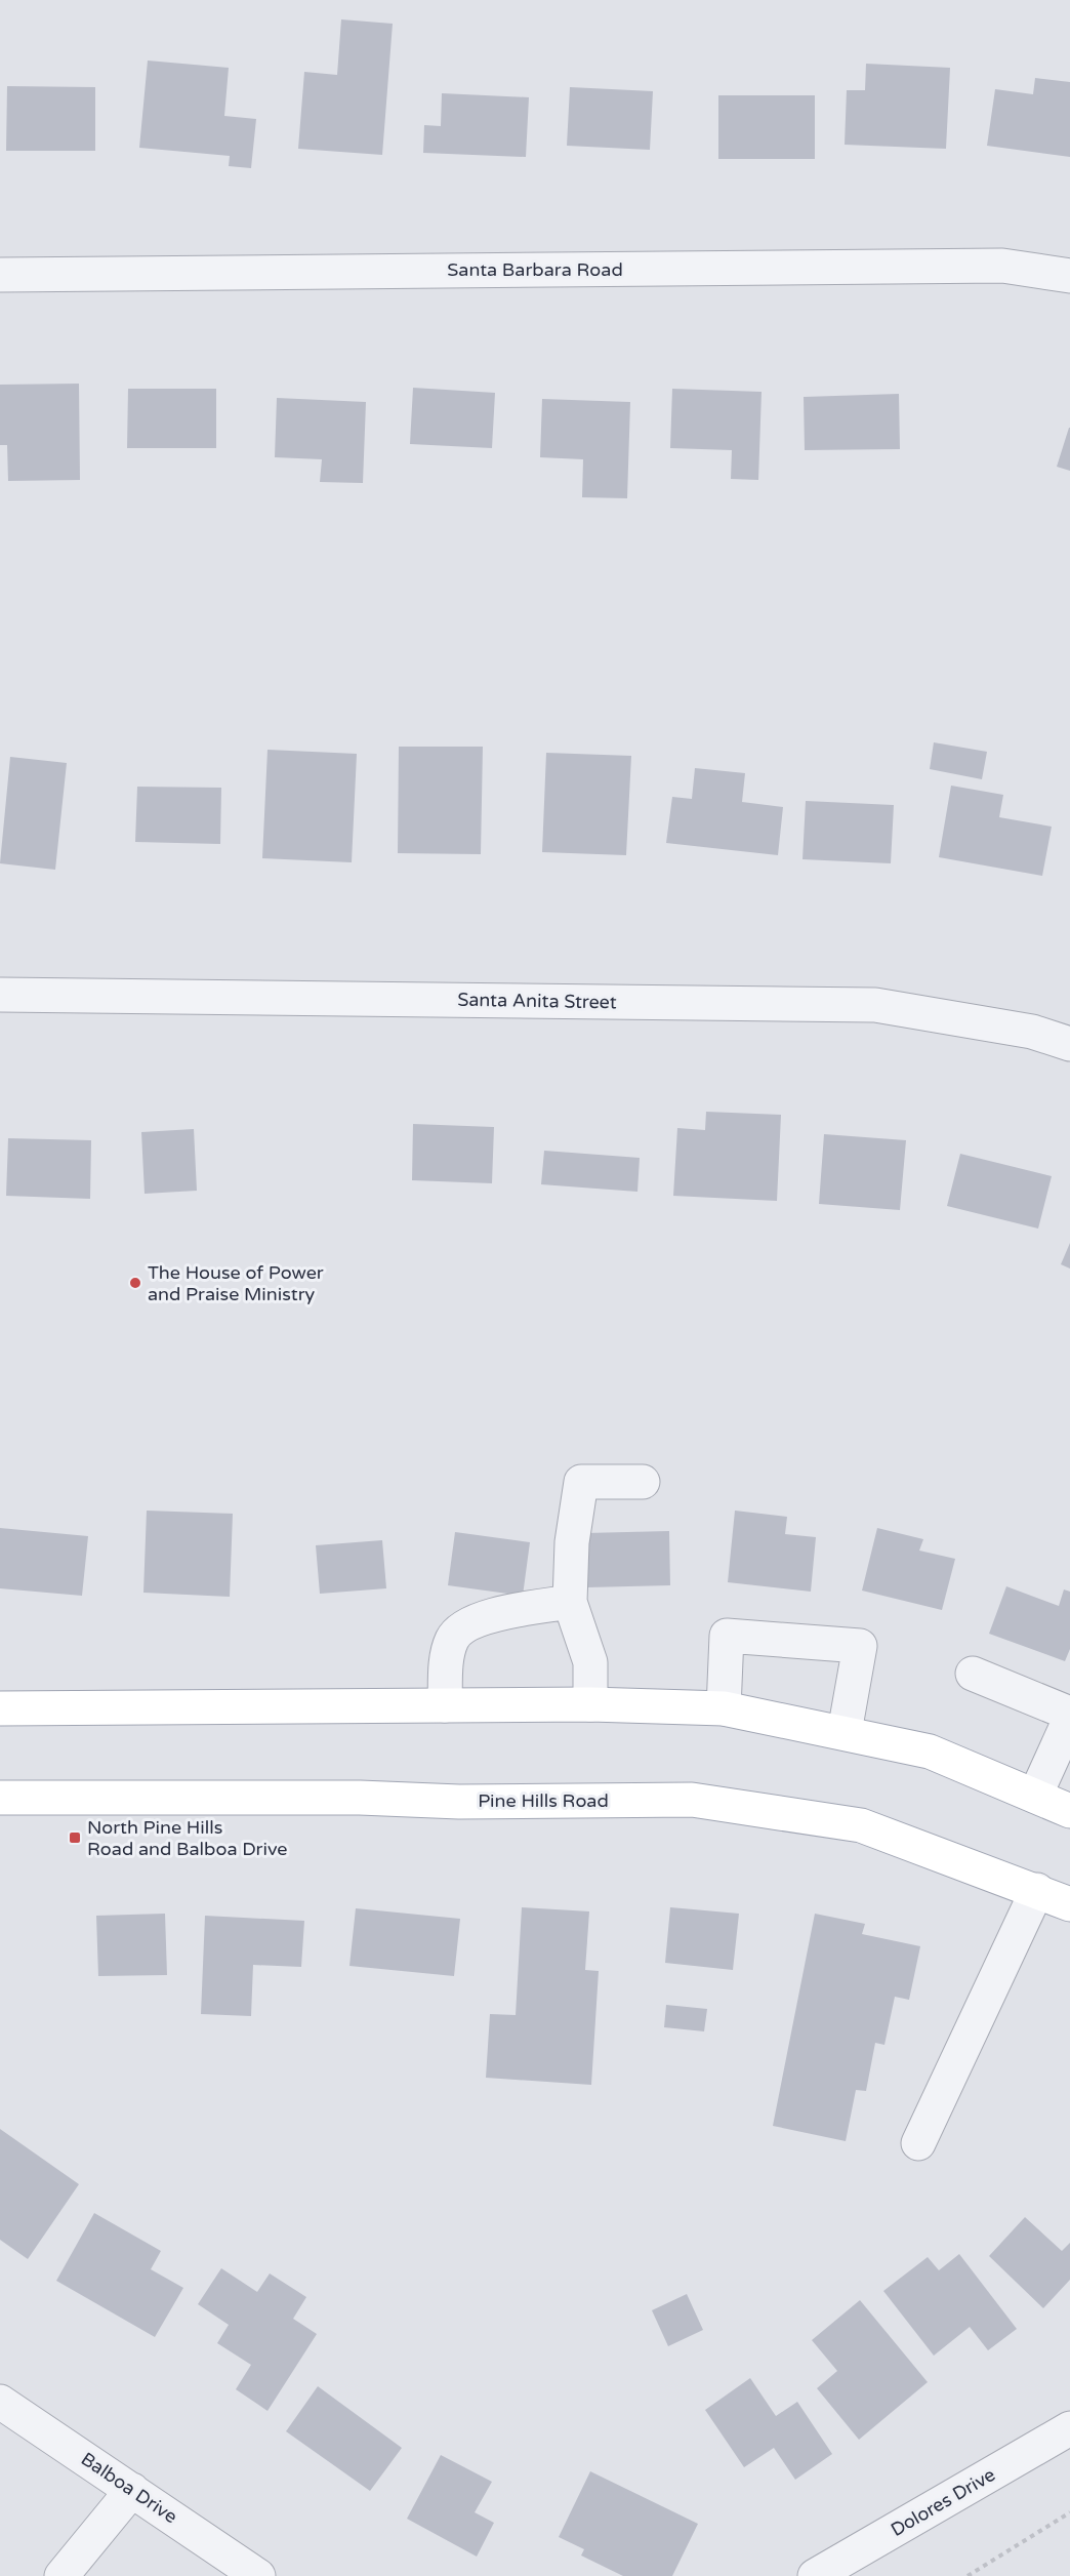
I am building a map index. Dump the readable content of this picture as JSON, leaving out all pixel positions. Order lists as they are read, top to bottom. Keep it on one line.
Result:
{"streets":{"main road":["Pine Hills Road"],"street":["Santa Barbara Road","Santa Anita Street","Balboa Drive","Dolores Drive"]},"places":{"other":["The House of Power and Praise Ministry"],"transit":["North Pine Hills Road and Balboa Drive"]}}
